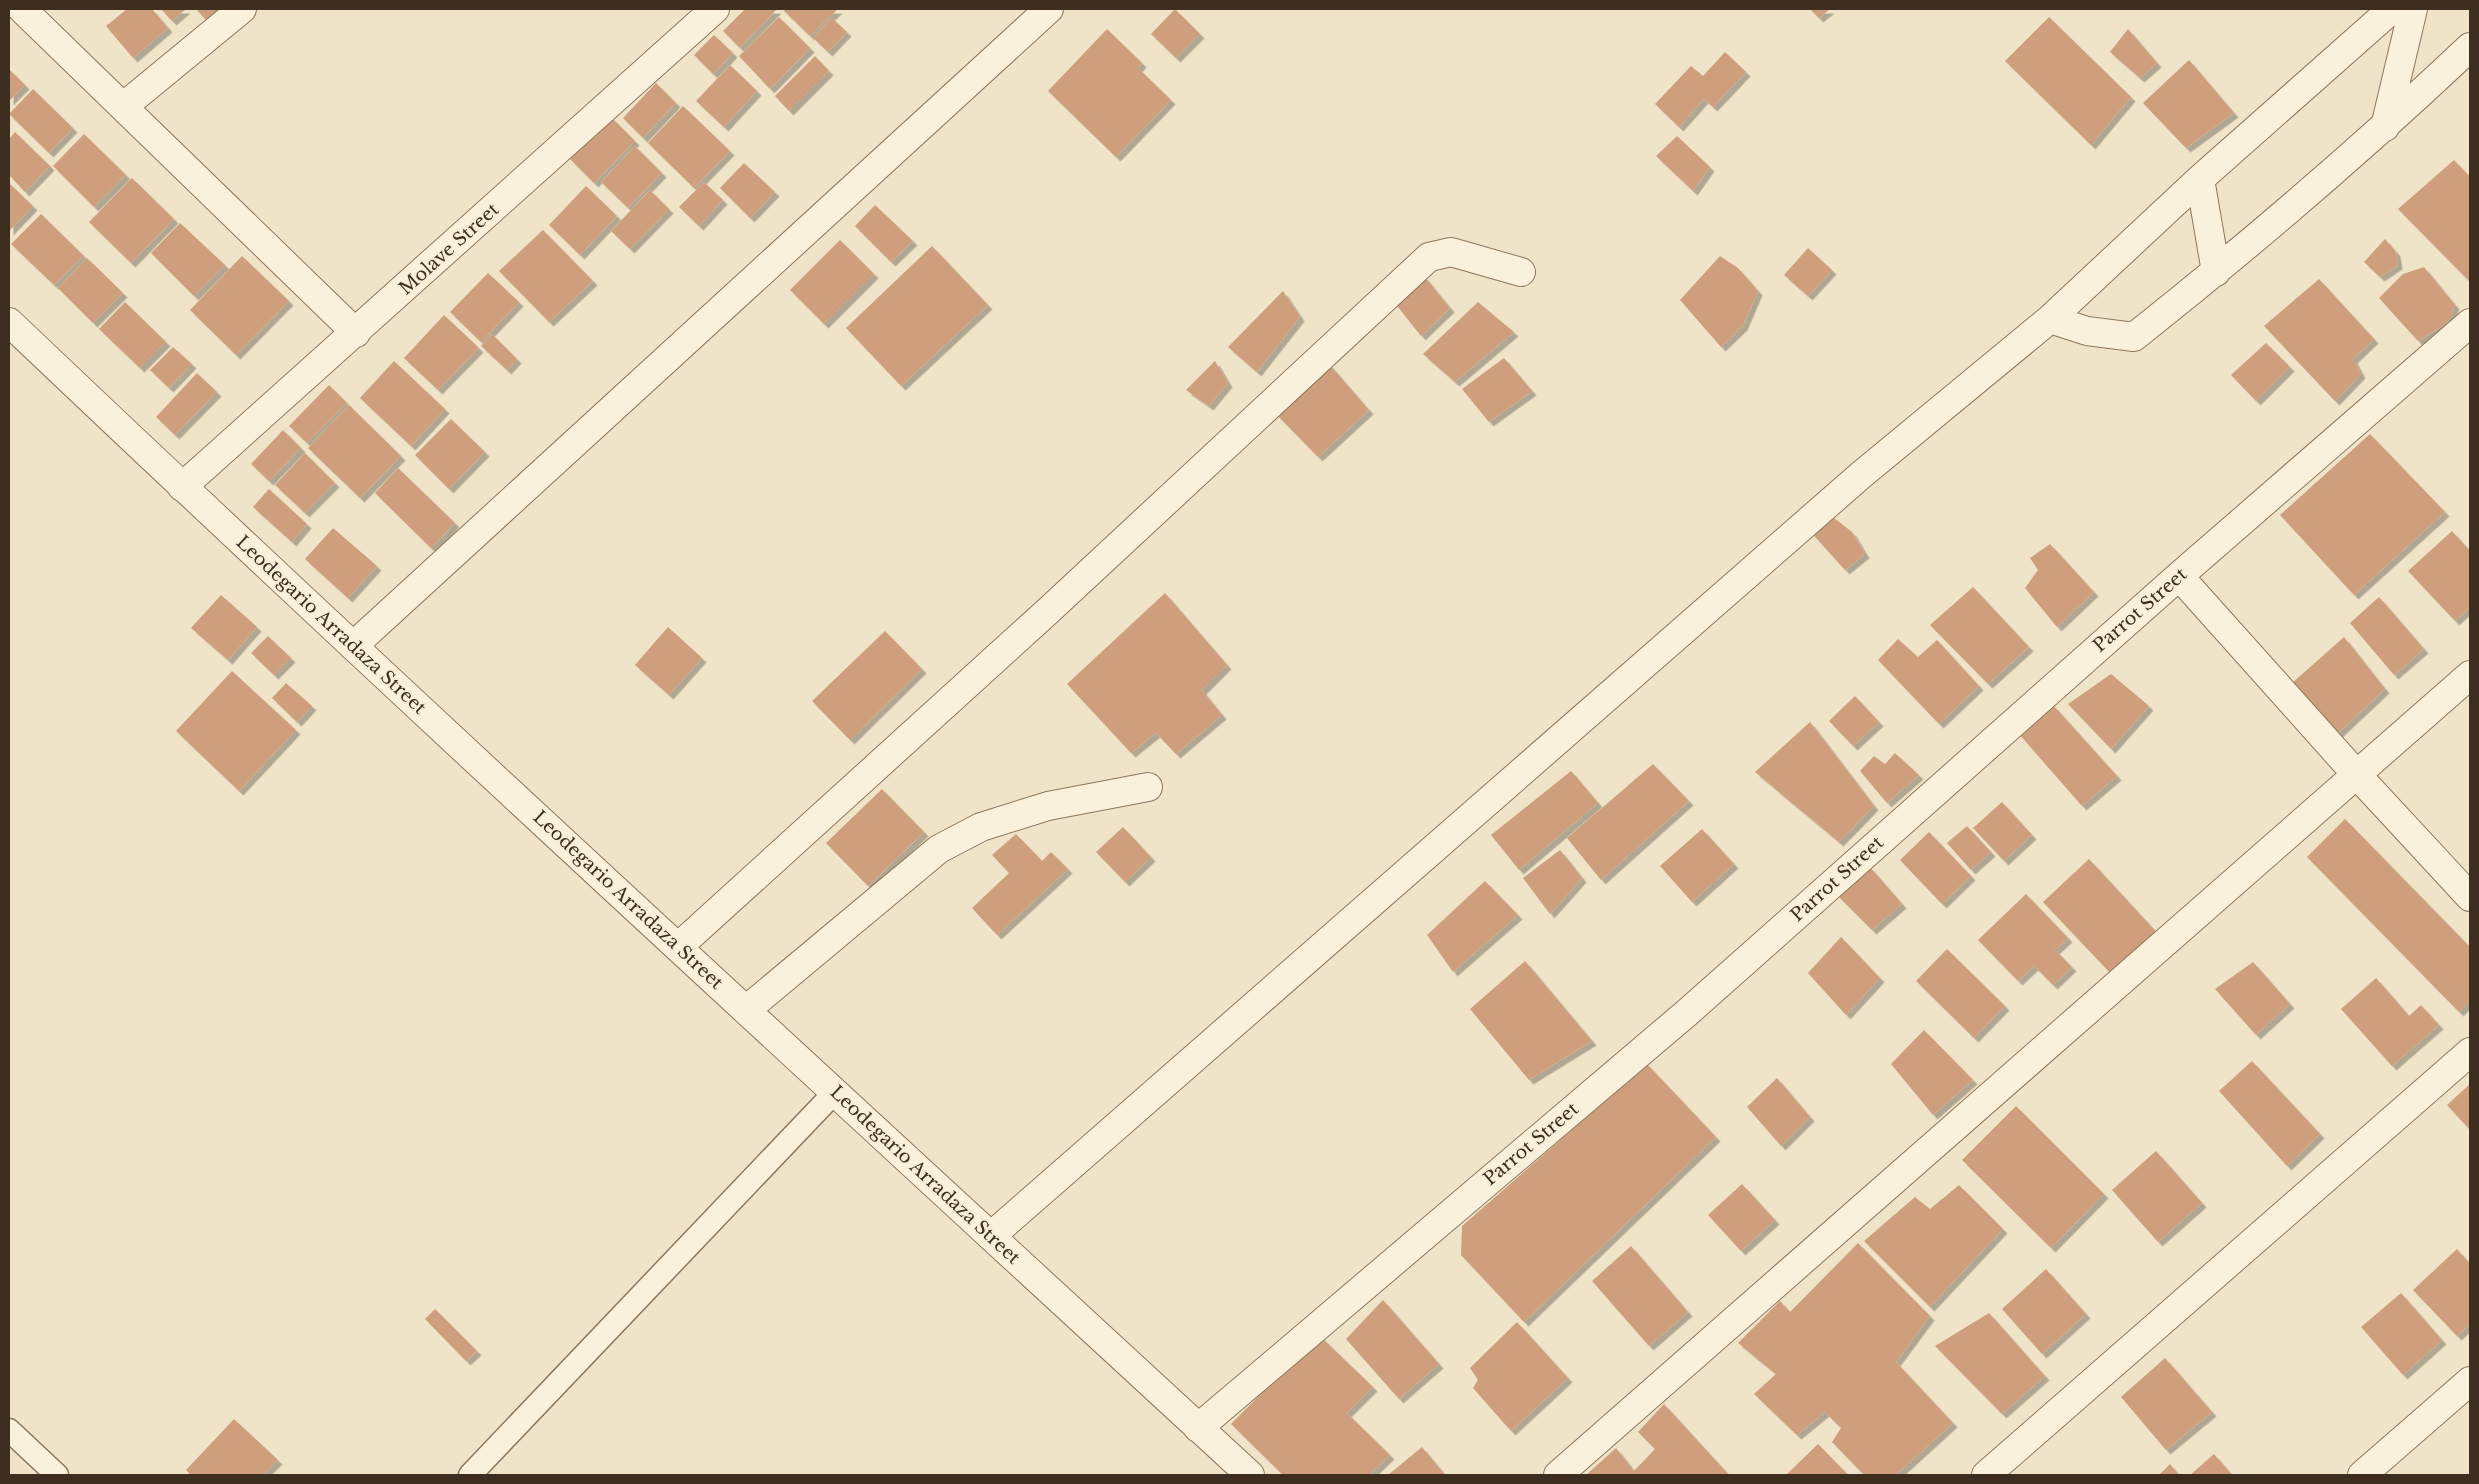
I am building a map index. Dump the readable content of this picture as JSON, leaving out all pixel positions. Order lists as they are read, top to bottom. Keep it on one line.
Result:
{"streets":{"street":["Molave Street","Parrot Street","Leodegario Arradaza Street"]},"crossings":[["Molave Street","Leodegario Arradaza Street"],["Parrot Street","Leodegario Arradaza Street"]]}
